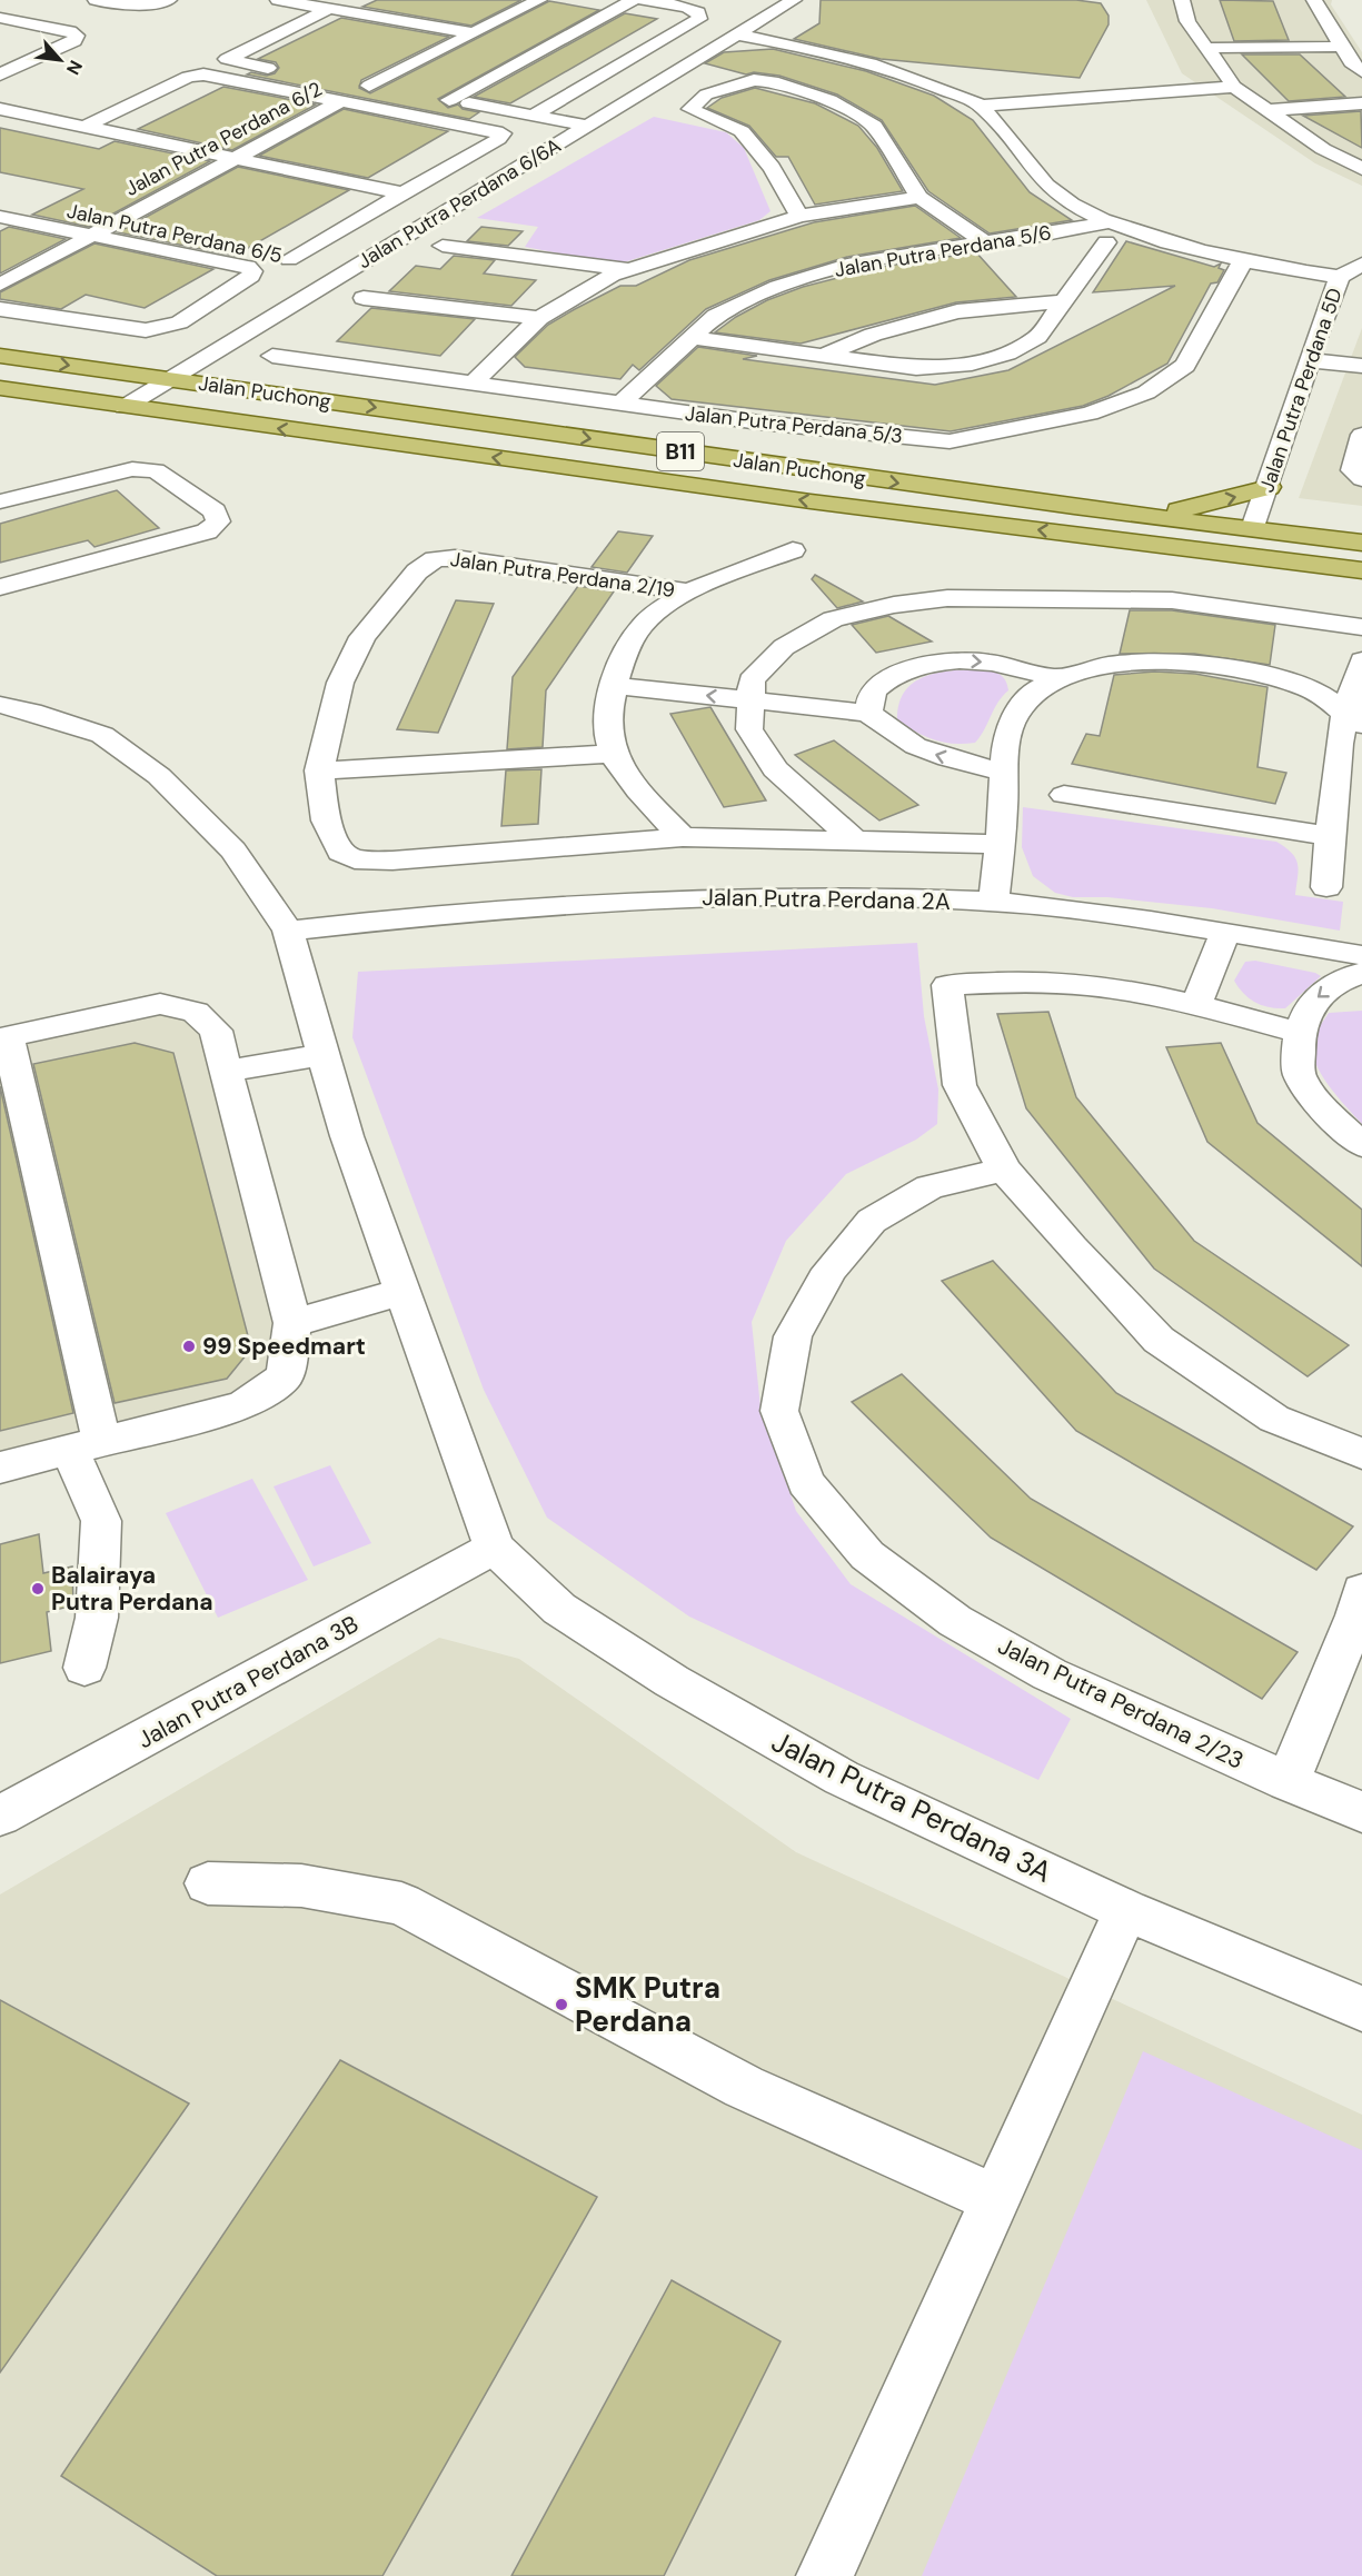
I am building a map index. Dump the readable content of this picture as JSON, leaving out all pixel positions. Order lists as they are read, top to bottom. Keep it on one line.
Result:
{"streets":{"main road":["Jalan Puchong","B11"],"street":["Jalan Putra Perdana 6/2","Jalan Putra Perdana 6/6A","Jalan Putra Perdana 6/5","Jalan Putra Perdana 5/6","Jalan Putra Perdana 5D","Jalan Putra Perdana 5/3","Jalan Putra Perdana 2/19","Jalan Putra Perdana 2A","Jalan Putra Perdana 3B","Jalan Putra Perdana 2/23","Jalan Putra Perdana 3A"]},"crossings":[["Jalan Putra Perdana 6/2","Jalan Putra Perdana 6/5"],["Jalan Putra Perdana 6/6A","Jalan Putra Perdana 6/5"],["Jalan Putra Perdana 6/6A","Jalan Puchong"],["Jalan Putra Perdana 5/6","Jalan Putra Perdana 5/3"],["Jalan Putra Perdana 5D","Jalan Puchong"],["Jalan Putra Perdana 3B","Jalan Putra Perdana 3A"]],"places":["99 Speedmart","Balairaya Putra Perdana","SMK Putra Perdana"],"north":"bottom right"}
